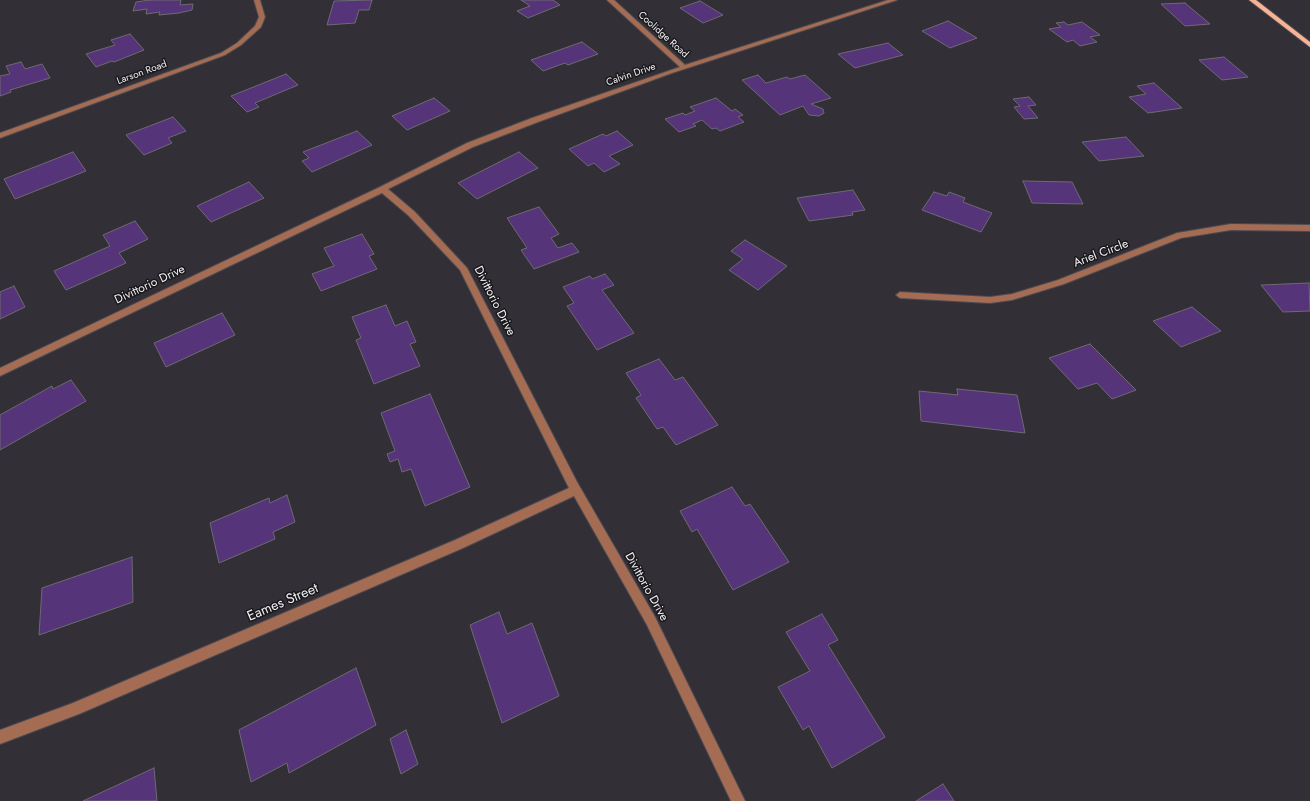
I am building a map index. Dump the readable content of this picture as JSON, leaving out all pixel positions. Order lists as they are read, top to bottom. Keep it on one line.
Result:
{"streets":{"street":["Coolidge Road","Larson Road","Calvin Drive","Ariel Circle","Divittorio Drive","Eames Street"]},"crossings":[["Coolidge Road","Calvin Drive"],["Calvin Drive","Divittorio Drive"],["Divittorio Drive","Eames Street"]]}
